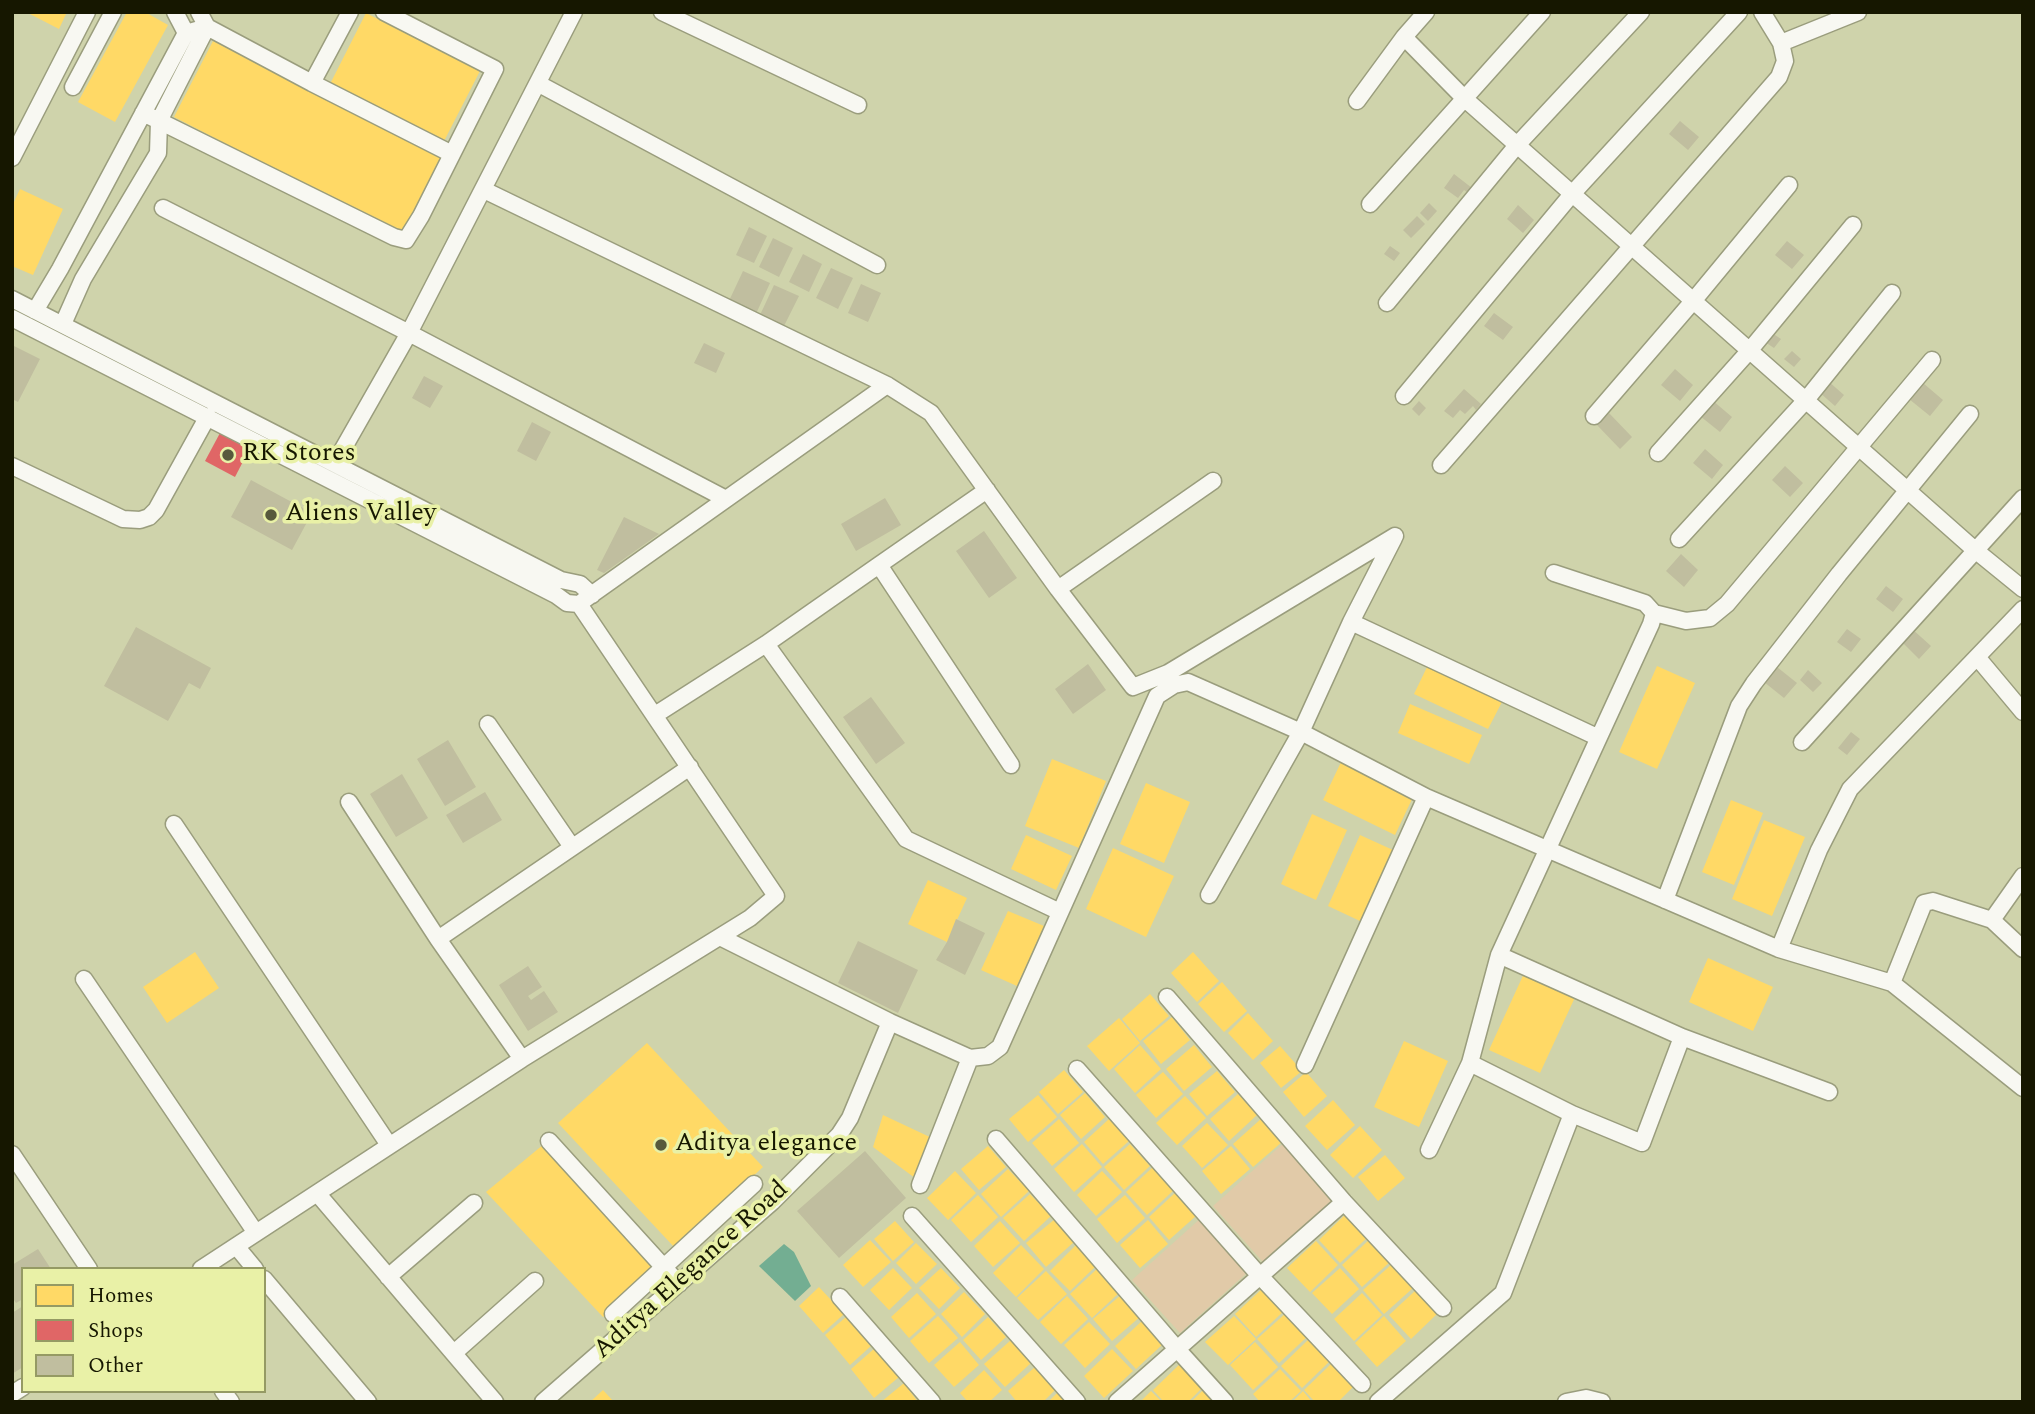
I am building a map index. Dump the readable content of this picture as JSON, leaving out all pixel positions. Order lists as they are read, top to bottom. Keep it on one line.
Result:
{"streets":{"street":["Aditya Elegance Road"]},"places":["RK Stores","Aliens Valley","Aditya elegance"],"legend":["Homes","Shops","Other"]}
